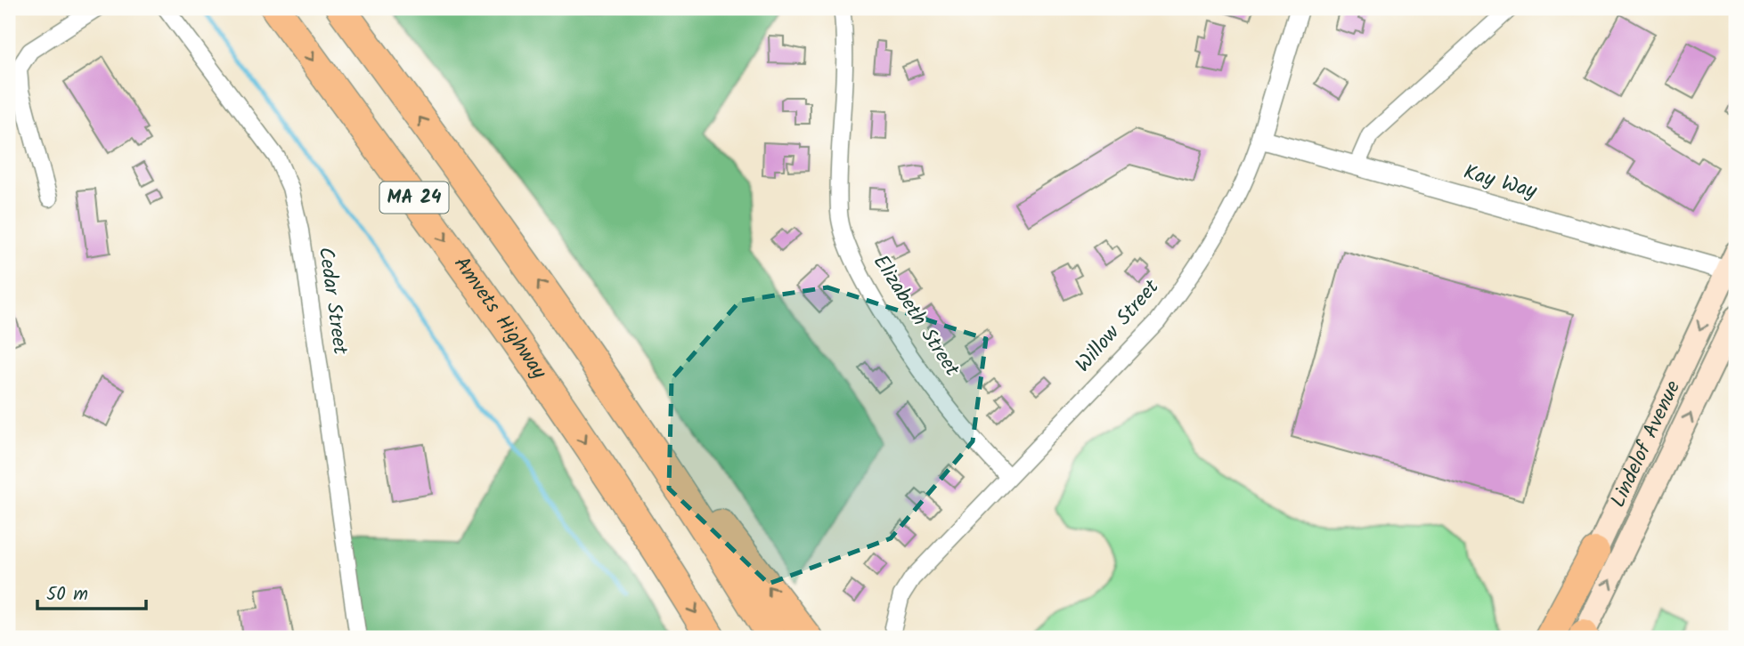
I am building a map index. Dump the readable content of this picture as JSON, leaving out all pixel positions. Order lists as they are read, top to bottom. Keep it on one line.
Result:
{"streets":{"highway":["MA 24","Amvets Highway"],"main road":["Lindelof Avenue"],"street":["Kay Way","Cedar Street","Elizabeth Street","Willow Street"]},"crossings":[["Kay Way","Willow Street"],["Kay Way","Lindelof Avenue"],["Elizabeth Street","Willow Street"]],"scale_bar":"50 m"}
